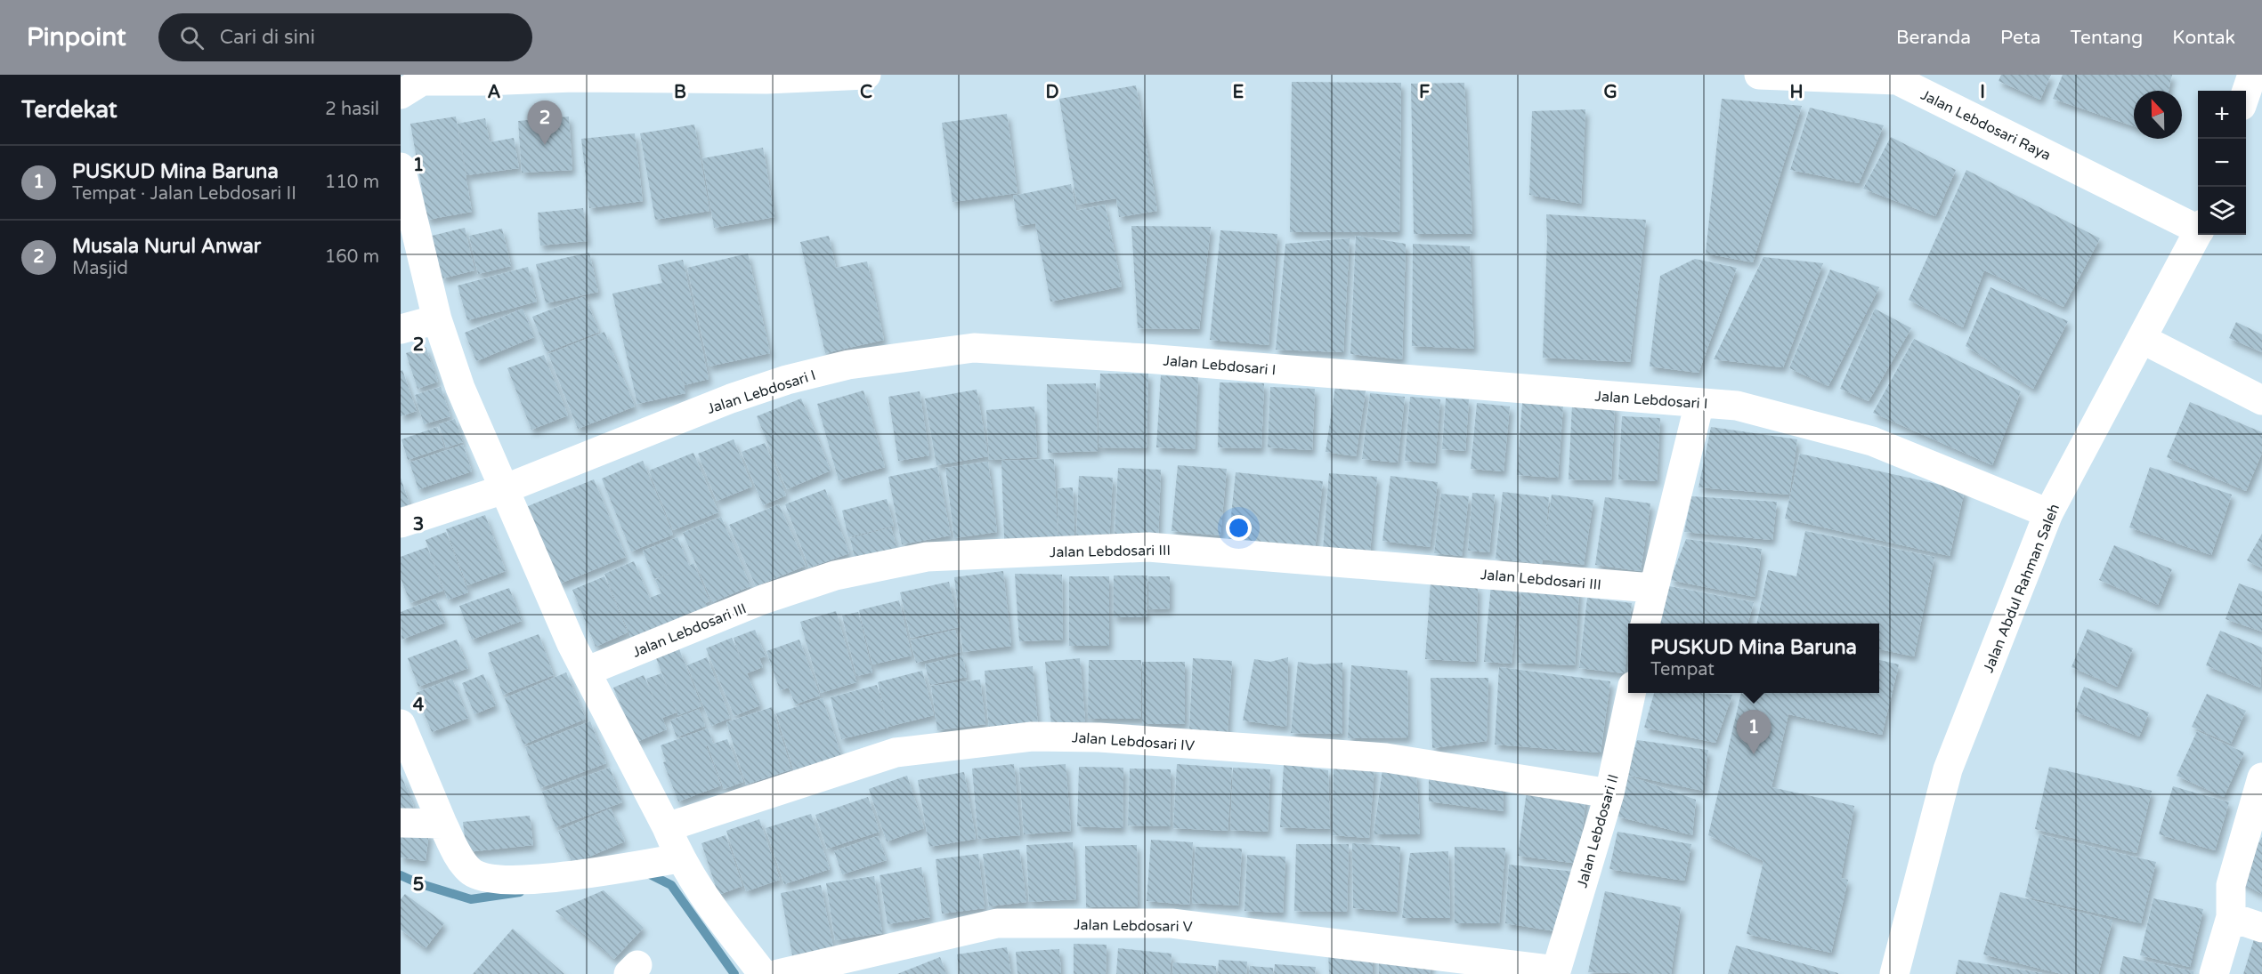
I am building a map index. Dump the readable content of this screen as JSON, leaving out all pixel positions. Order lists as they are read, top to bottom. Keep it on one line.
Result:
{"streets":{"street":["Jalan Lebdosari Raya","Jalan Lebdosari I","Jalan Lebdosari III","Jalan Abdul Rahman Saleh","Jalan Lebdosari IV","Jalan Lebdosari II","Jalan Lebdosari V"]},"crossings":[["Jalan Lebdosari I","Jalan Abdul Rahman Saleh"],["Jalan Lebdosari IV","Jalan Lebdosari II"],["Jalan Lebdosari II","Jalan Lebdosari V"]],"north":"top","page":{"header":"Pinpoint","search":"Cari di sini","nav":["Beranda","Peta","Tentang","Kontak"],"heading":["Terdekat","2 hasil"],"map_buttons":["+","−"],"pins":["2","1"],"list":[{"mark":"1","name":"PUSKUD Mina Baruna","note":"Tempat · Jalan Lebdosari II","value":"110 m"},{"mark":"2","name":"Musala Nurul Anwar","note":"Masjid","value":"160 m"}],"popup":["PUSKUD Mina Baruna","Tempat"]},"grid":{"columns":["A","B","C","D","E","F","G","H","I"],"rows":["1","2","3","4","5"]}}
